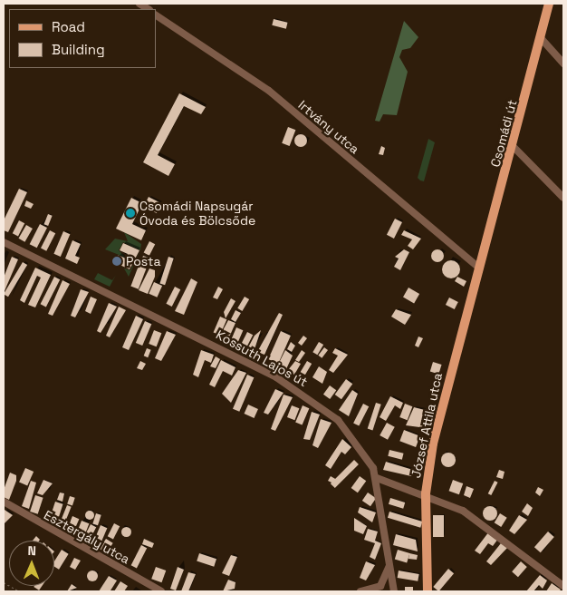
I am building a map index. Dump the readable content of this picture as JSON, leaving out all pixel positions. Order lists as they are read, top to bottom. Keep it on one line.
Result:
{"streets":{"main road":["Csomádi út","József Attila utca"],"street":["Irtvány utca","Kossuth Lajos út","Esztergály utca"]},"crossings":[["Irtvány utca","Csomádi út"],["Irtvány utca","József Attila utca"],["Csomádi út","József Attila utca"]],"places":["Csomádi Napsugár Óvoda és Bölcsőde","Posta"],"legend":["Road","Building"],"north":"top"}
